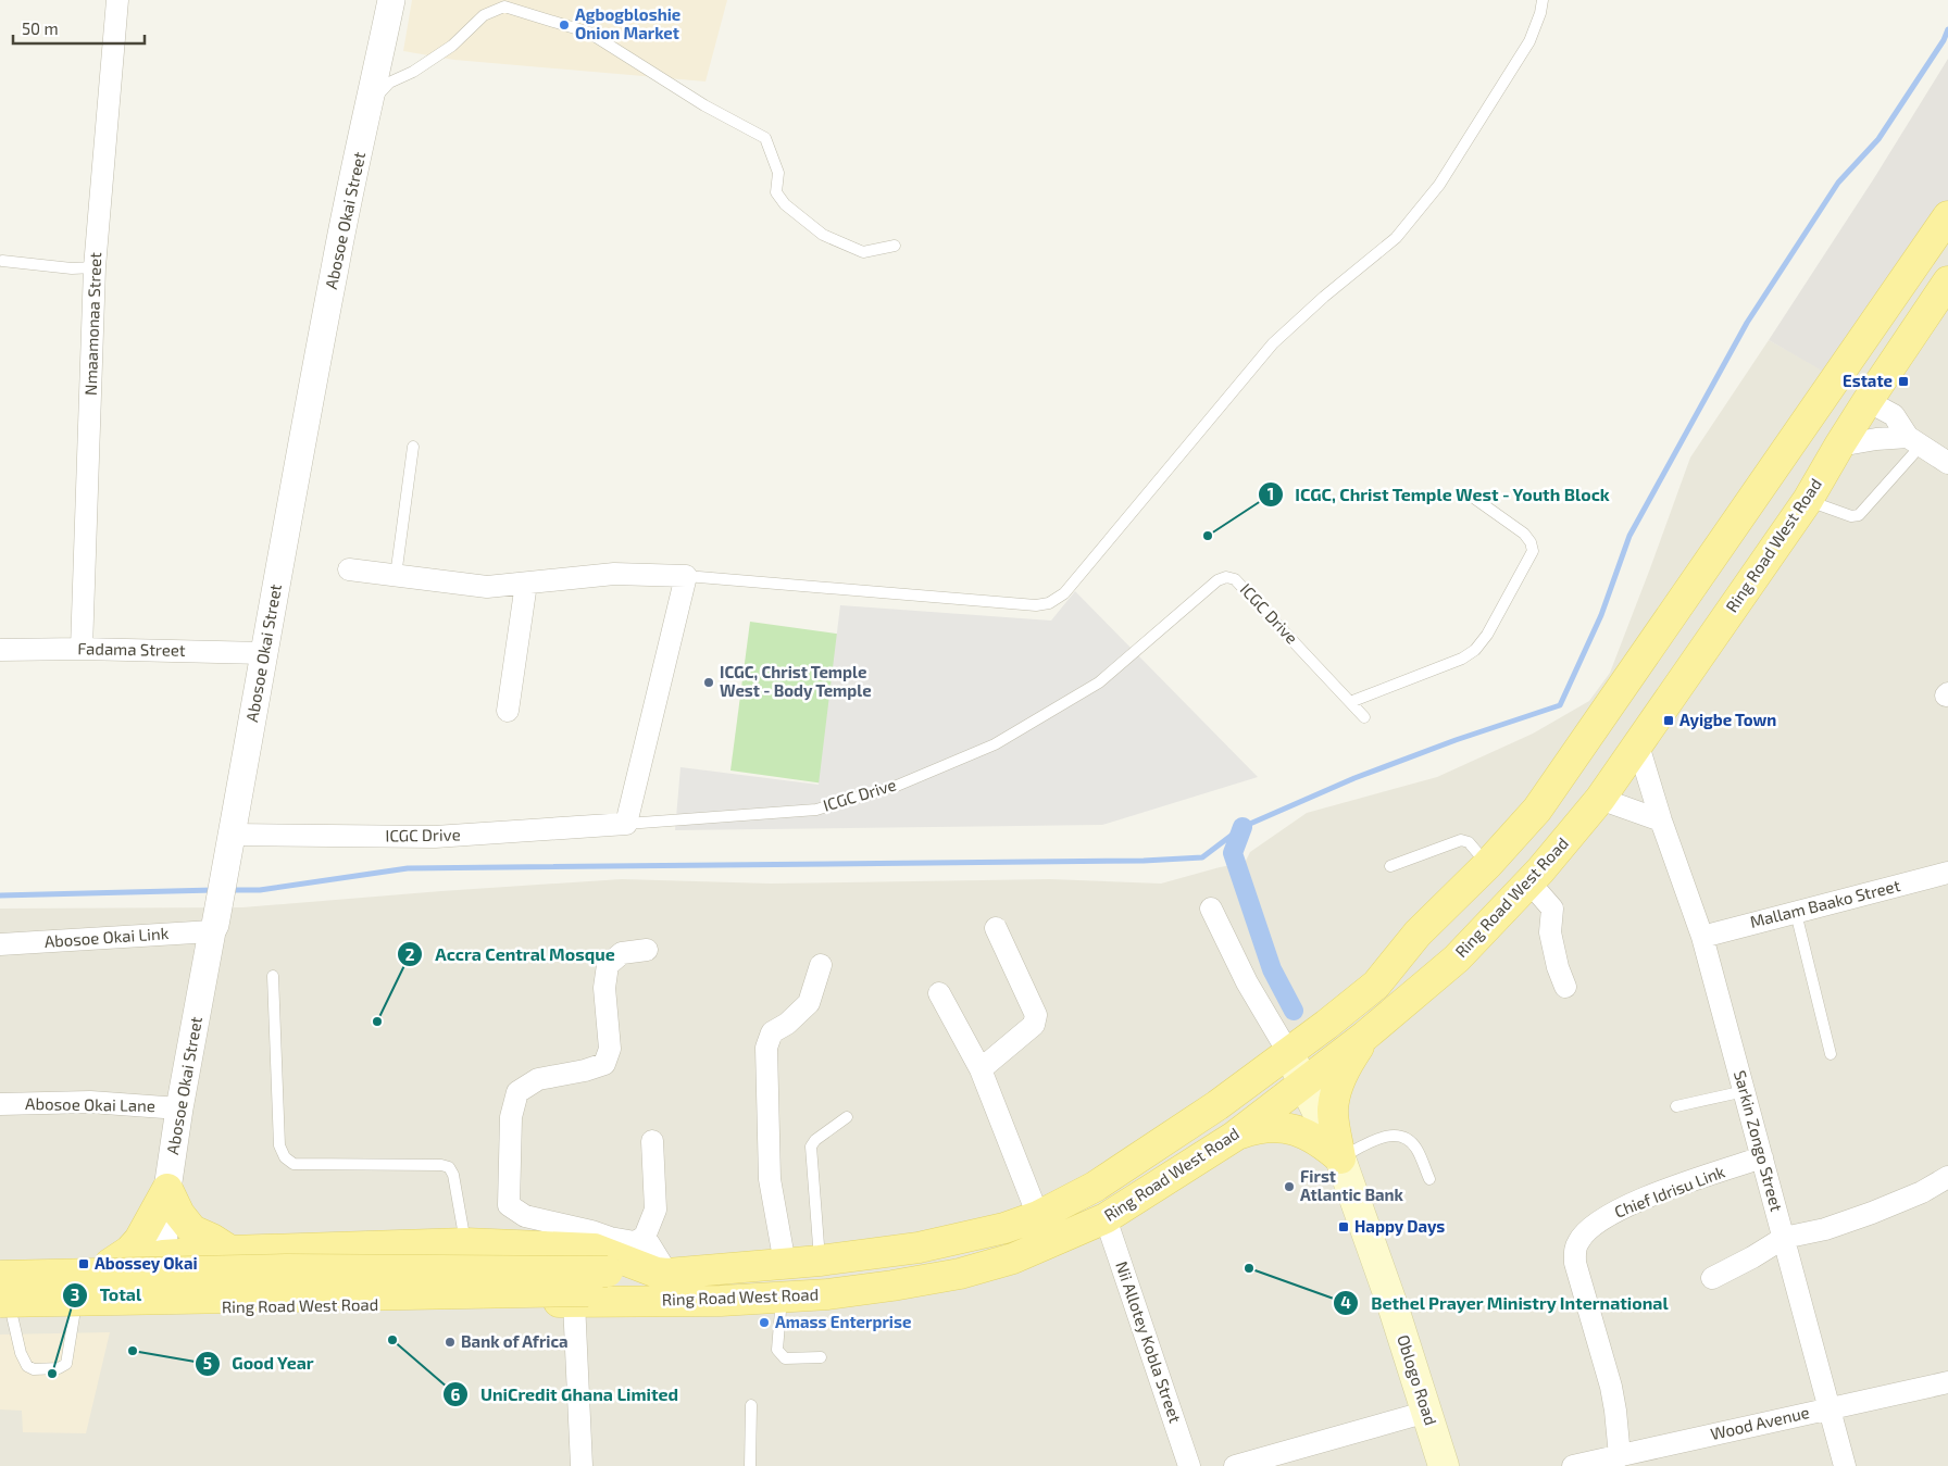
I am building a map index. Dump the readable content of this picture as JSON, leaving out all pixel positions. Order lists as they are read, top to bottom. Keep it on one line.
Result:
{"streets":{"main road":["Ring Road West Road","Oblogo Road"],"street":["Abosoe Okai Street","Nmaamonaa Street","ICGC Drive","Fadama Street","Mallam Baako Street","Abosoe Okai Link","Abosoe Okai Lane","Sarkin Zongo Street","Chief Idrisu Link","Nii Allotey Kobla Street","Wood Avenue"]},"crossings":[["Abosoe Okai Street","Ring Road West Road"],["Abosoe Okai Street","ICGC Drive"],["Abosoe Okai Street","Fadama Street"],["Abosoe Okai Street","Abosoe Okai Link"],["Abosoe Okai Street","Abosoe Okai Lane"],["Nmaamonaa Street","Fadama Street"],["Ring Road West Road","Sarkin Zongo Street"],["Ring Road West Road","Nii Allotey Kobla Street"],["Ring Road West Road","Oblogo Road"],["Mallam Baako Street","Sarkin Zongo Street"],["Sarkin Zongo Street","Chief Idrisu Link"],["Sarkin Zongo Street","Wood Avenue"],["Chief Idrisu Link","Wood Avenue"]],"places":{"other":["Agbogbloshie Onion Market","ICGC, Christ Temple West - Youth Block","ICGC, Christ Temple West - Body Temple","Accra Central Mosque","First Atlantic Bank","Bethel Prayer Ministry International","Amass Enterprise","UniCredit Ghana Limited","Bank of Africa","Good Year","Total"],"transit":["Estate","Ayigbe Town","Happy Days","Abossey Okai"]},"scale_bar":"50 m"}
